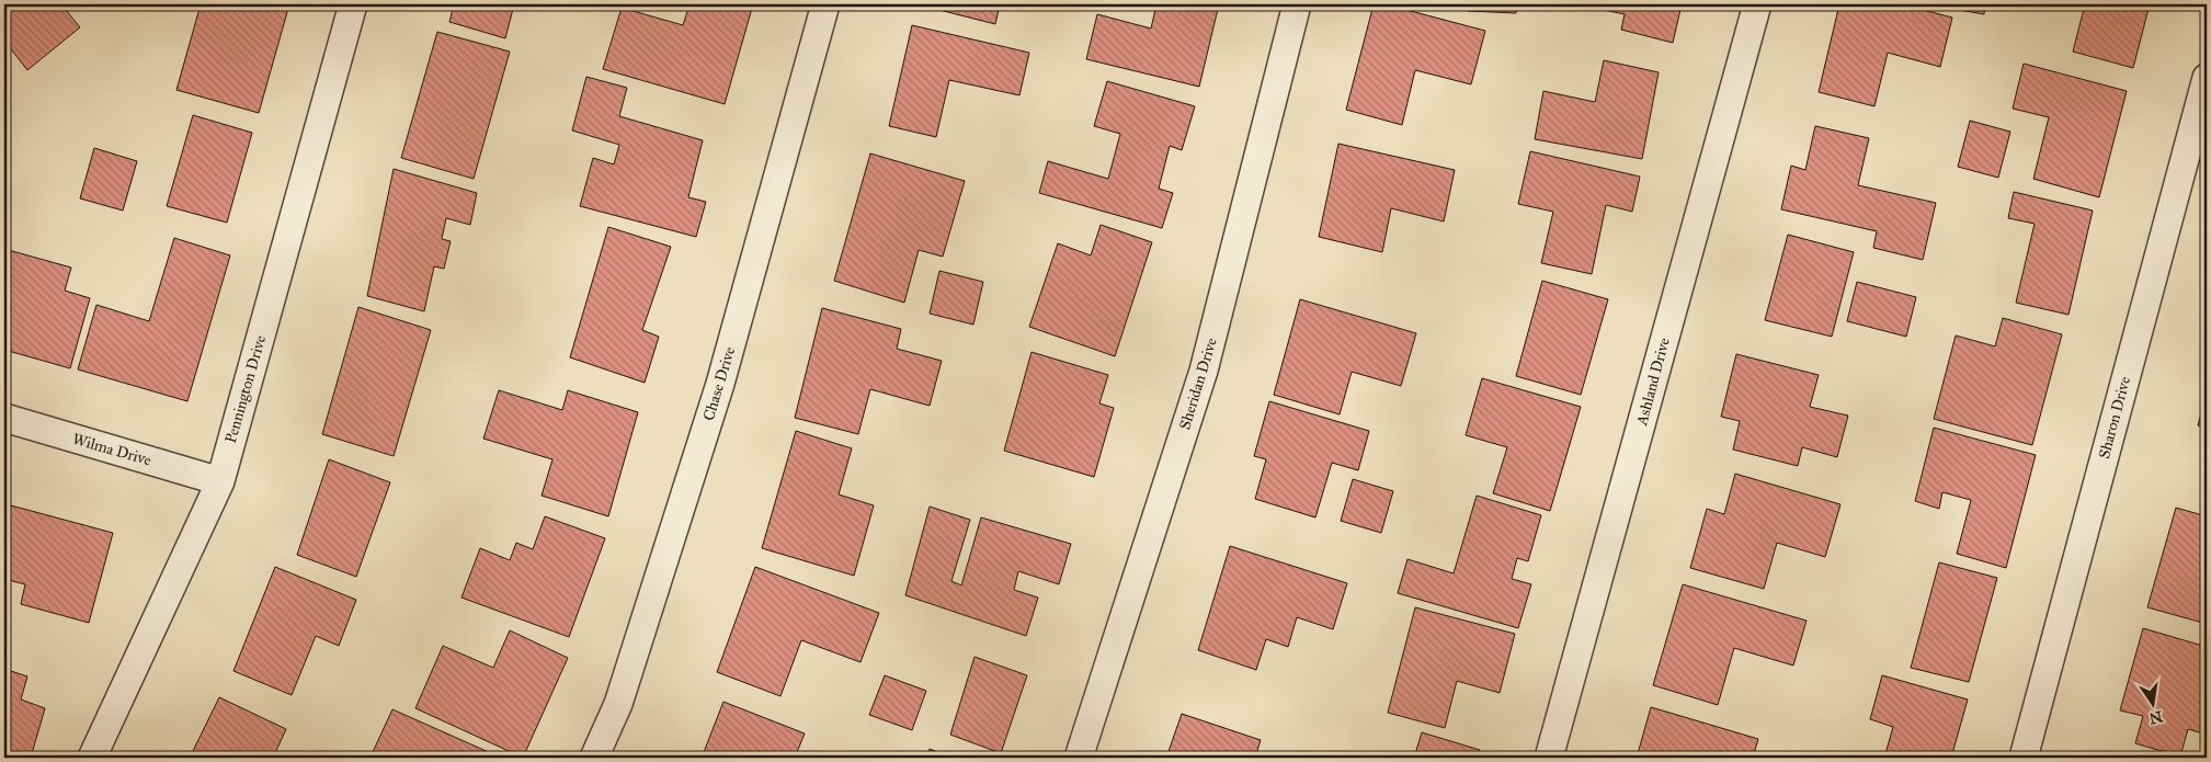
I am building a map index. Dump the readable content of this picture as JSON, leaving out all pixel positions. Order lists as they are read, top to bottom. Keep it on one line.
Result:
{"streets":{"street":["Ashland Drive","Chase Drive","Sheridan Drive","Pennington Drive","Sharon Drive","Wilma Drive"]},"crossings":[["Pennington Drive","Wilma Drive"]],"north":"bottom"}
